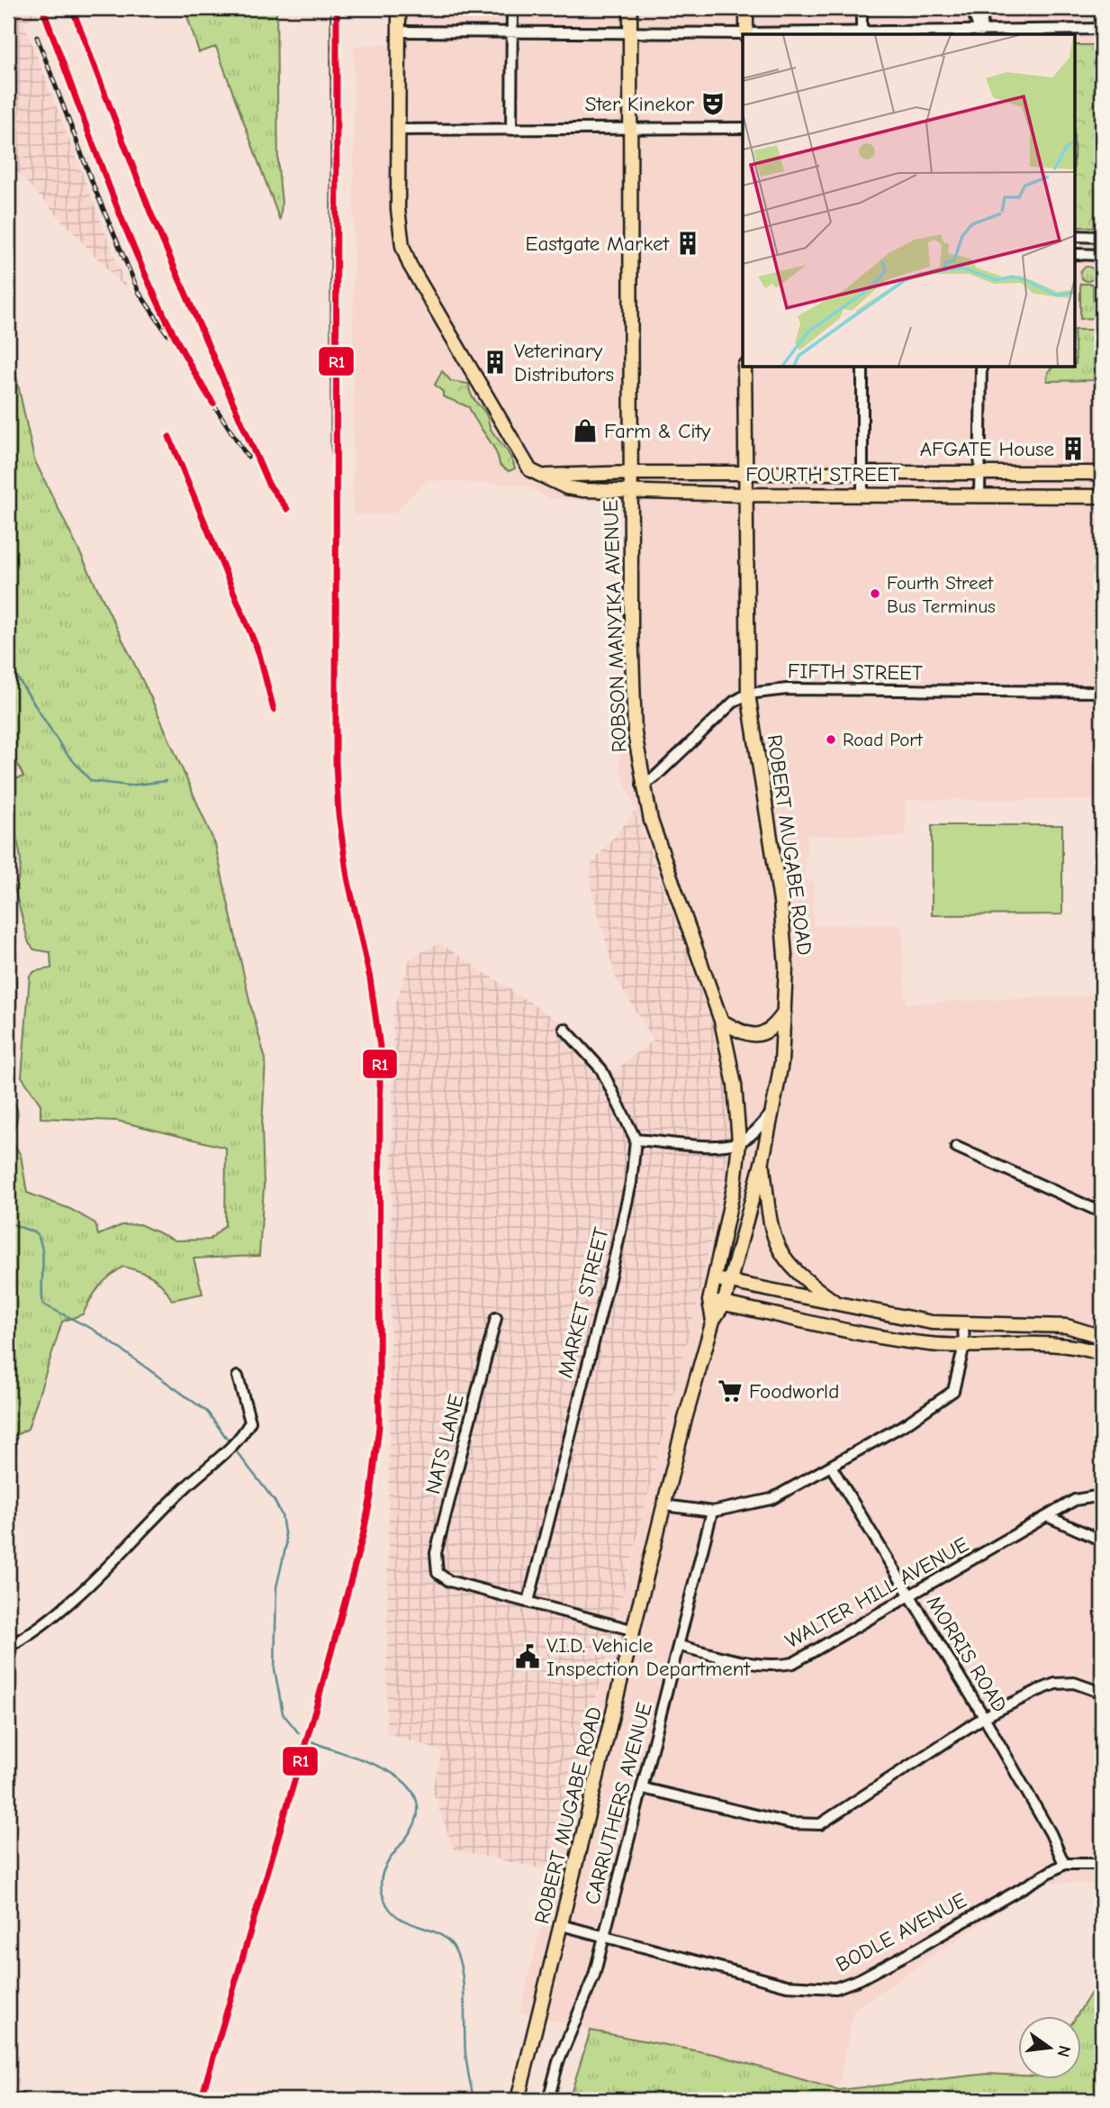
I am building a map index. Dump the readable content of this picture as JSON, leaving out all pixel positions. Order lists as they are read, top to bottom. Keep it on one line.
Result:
{"streets":{"main road":["FOURTH STREET","ROBSON MANYIKA AVENUE","ROBERT MUGABE ROAD"],"street":["FIFTH STREET","MARKET STREET","NATS LANE","WALTER HILL AVENUE","MORRIS ROAD","CARRUTHERS AVENUE","BODLE AVENUE"]},"crossings":[["FOURTH STREET","ROBSON MANYIKA AVENUE"],["FOURTH STREET","ROBERT MUGABE ROAD"],["ROBSON MANYIKA AVENUE","FIFTH STREET"],["ROBSON MANYIKA AVENUE","ROBERT MUGABE ROAD"],["FIFTH STREET","ROBERT MUGABE ROAD"],["ROBERT MUGABE ROAD","BODLE AVENUE"],["MARKET STREET","NATS LANE"],["WALTER HILL AVENUE","MORRIS ROAD"],["WALTER HILL AVENUE","CARRUTHERS AVENUE"],["MORRIS ROAD","BODLE AVENUE"],["CARRUTHERS AVENUE","BODLE AVENUE"]],"places":{"theatre":["Ster Kinekor"],"building":["Eastgate Market","Veterinary Distributors","AFGATE House"],"shop":["Farm & City"],"other":["Fourth Street Bus Terminus","Road Port"],"supermarket":["Foodworld"],"public building":["V.I.D. Vehicle Inspection Department"]},"lines":["transit line R1"],"north":"right"}
